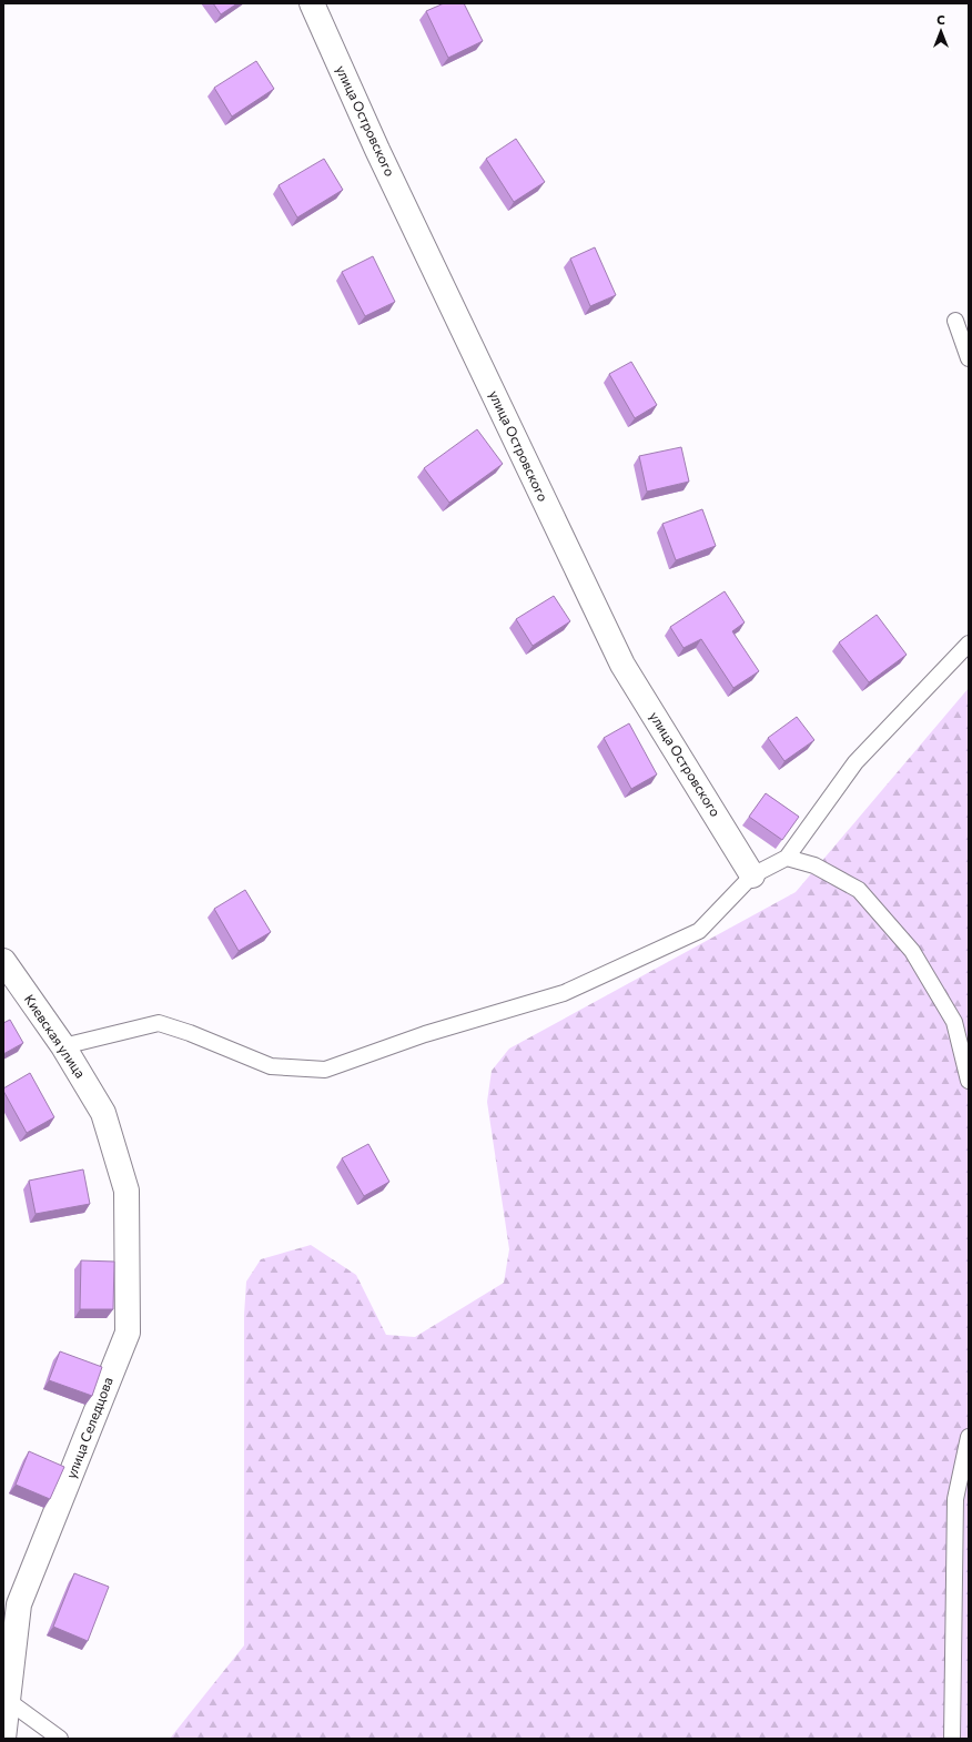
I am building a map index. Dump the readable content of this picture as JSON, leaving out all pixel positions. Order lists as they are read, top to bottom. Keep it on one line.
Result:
{"streets":{"street":["улица Островского","Киевская улица","улица Селедцова"]},"crossings":[["Киевская улица","улица Селедцова"]],"north":"top"}
